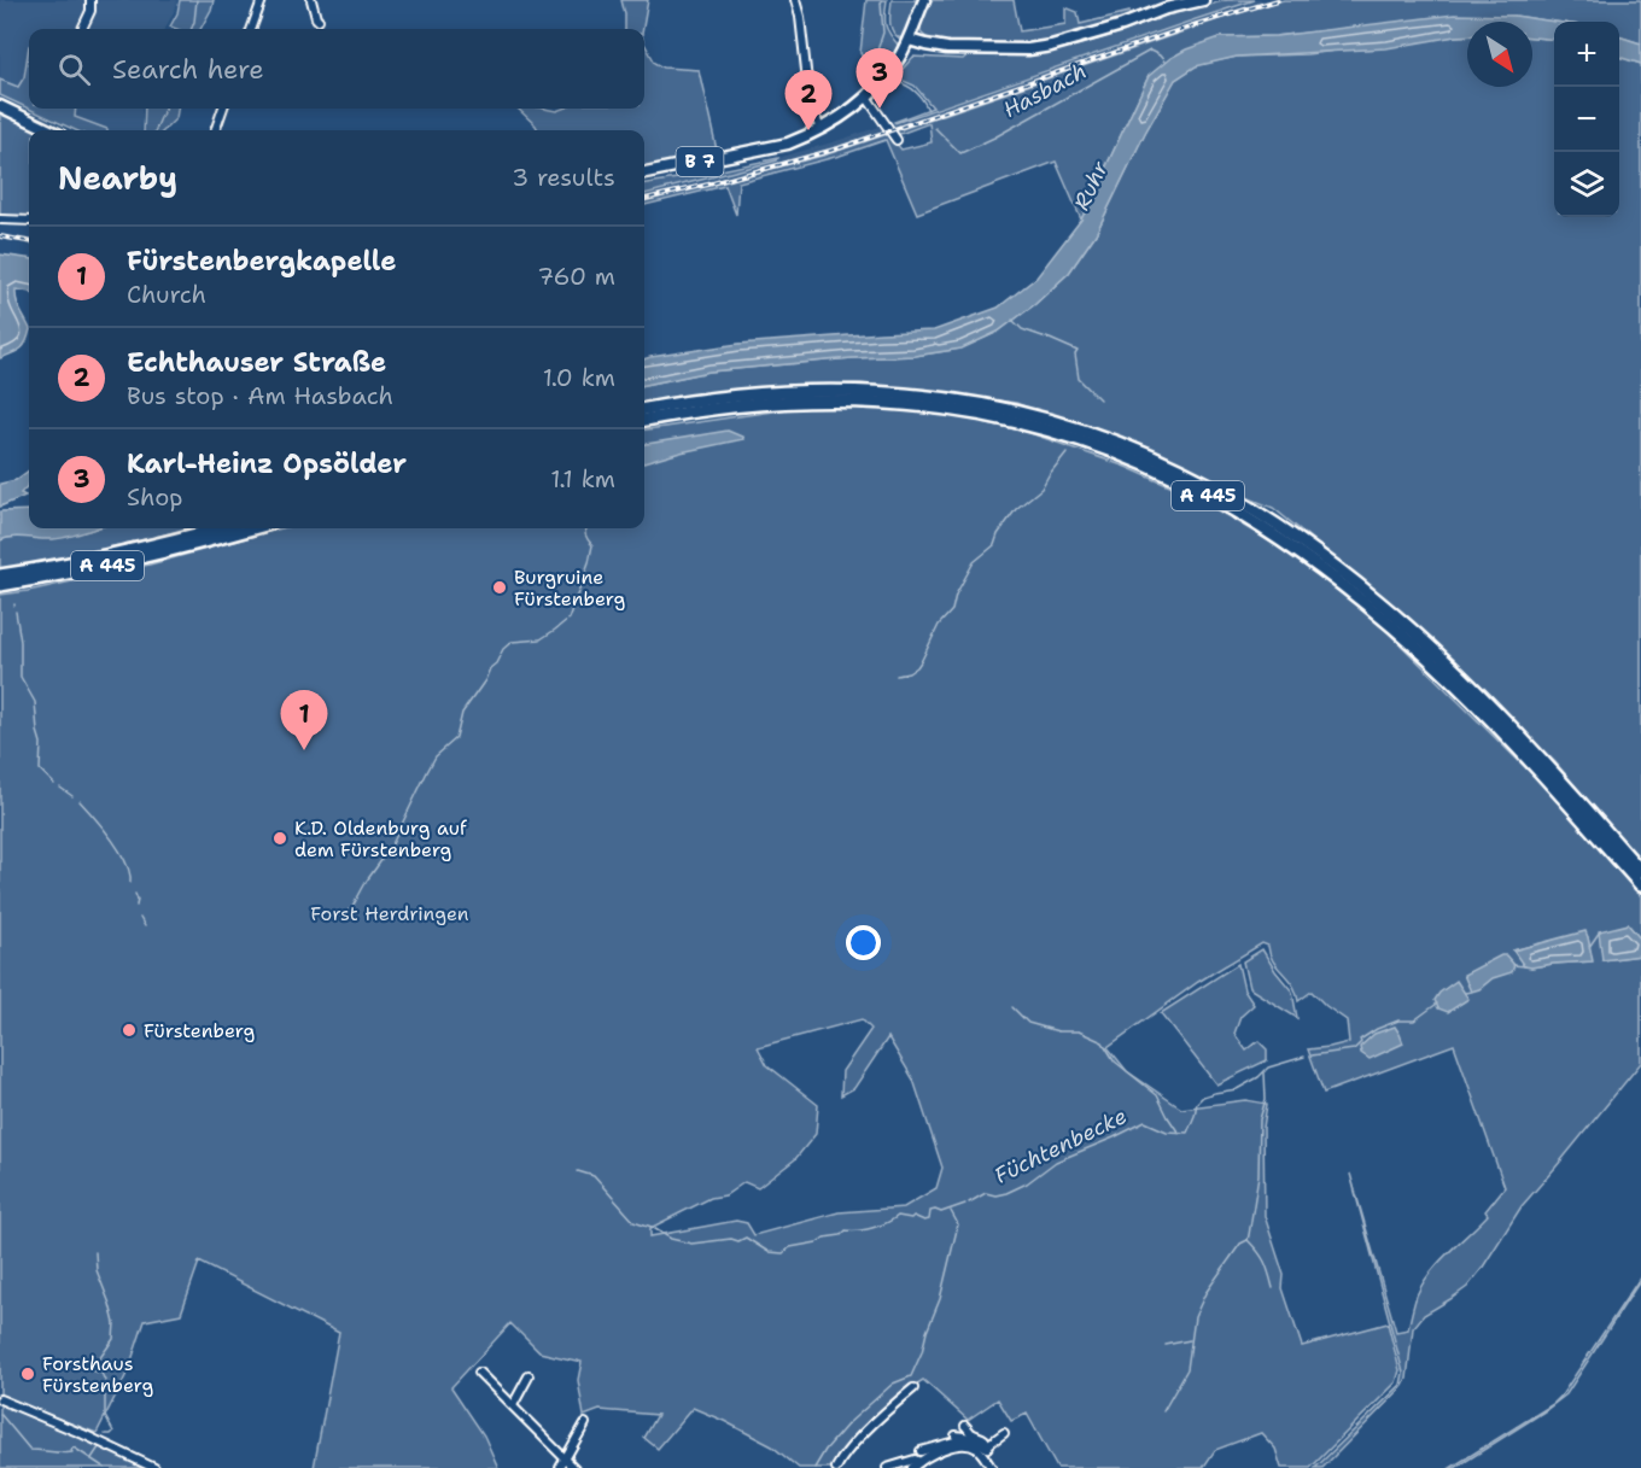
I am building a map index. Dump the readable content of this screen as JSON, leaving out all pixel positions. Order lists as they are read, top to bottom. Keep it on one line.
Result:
{"streets":{"highway":["A 445"],"main road":["B 7"]},"water":["Hasbach","Ruhr","Füchtenbecke"],"parks":["Forst Herdringen"],"places":["Burgruine Fürstenberg","K.D. Oldenburg auf dem Fürstenberg","Fürstenberg","Forsthaus Fürstenberg"],"north":"bottom right","page":{"map_buttons":["+","−"],"search":"Search here","pins":["3","2","1"],"heading":["Nearby","3 results"],"list":[{"mark":"1","name":"Fürstenbergkapelle","note":"Church","value":"760 m"},{"mark":"2","name":"Echthauser Straße","note":"Bus stop · Am Hasbach","value":"1.0 km"},{"mark":"3","name":"Karl-Heinz Opsölder","note":"Shop","value":"1.1 km"}]}}
